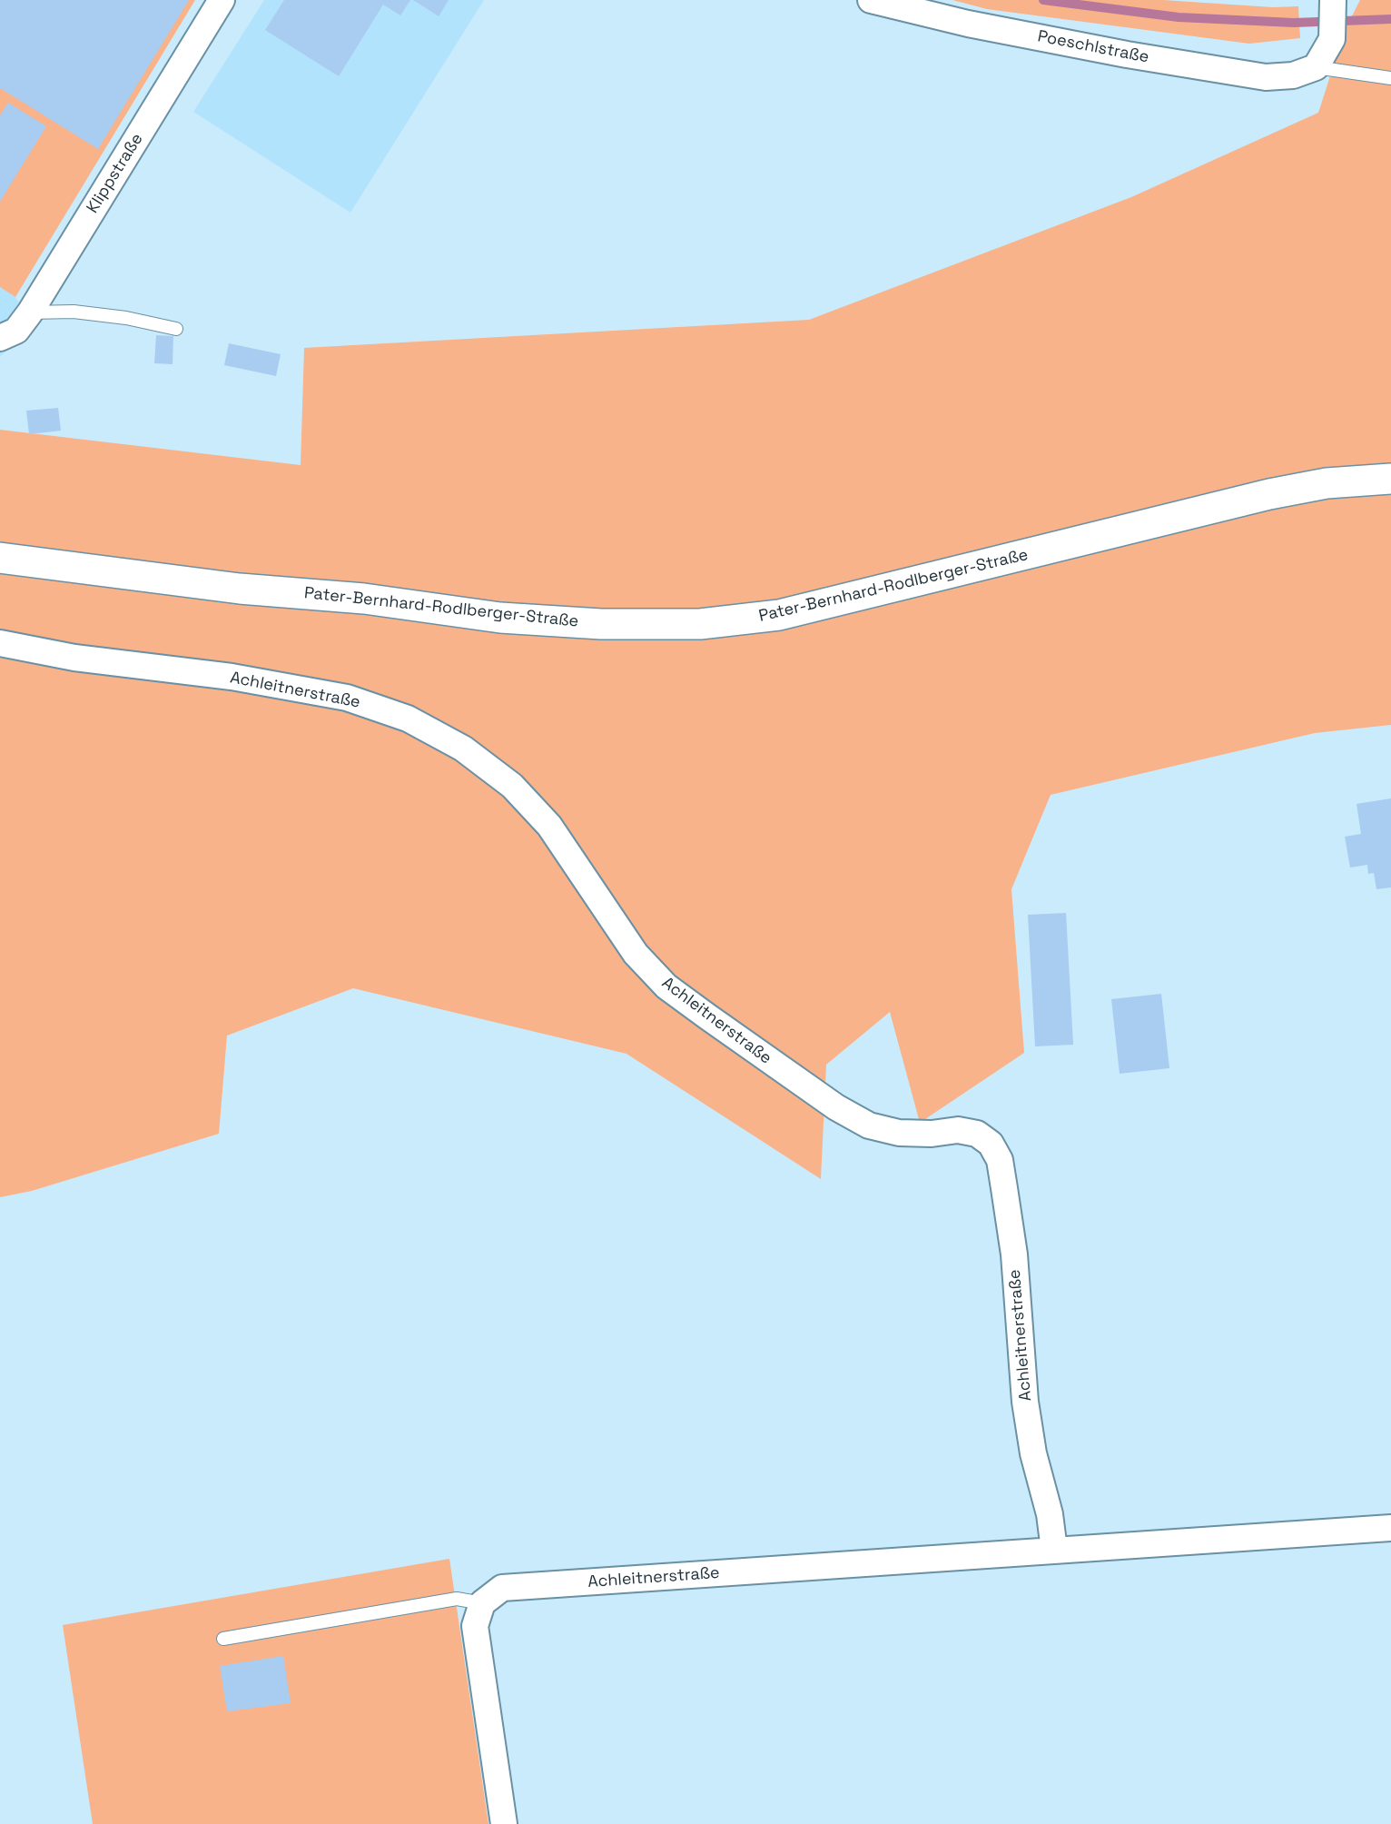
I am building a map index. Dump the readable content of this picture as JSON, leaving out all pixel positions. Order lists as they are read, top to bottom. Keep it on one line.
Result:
{"streets":{"main road":["Pater-Bernhard-Rodlberger-Straße"],"street":["Poeschlstraße","Klippstraße","Achleitnerstraße"]}}
